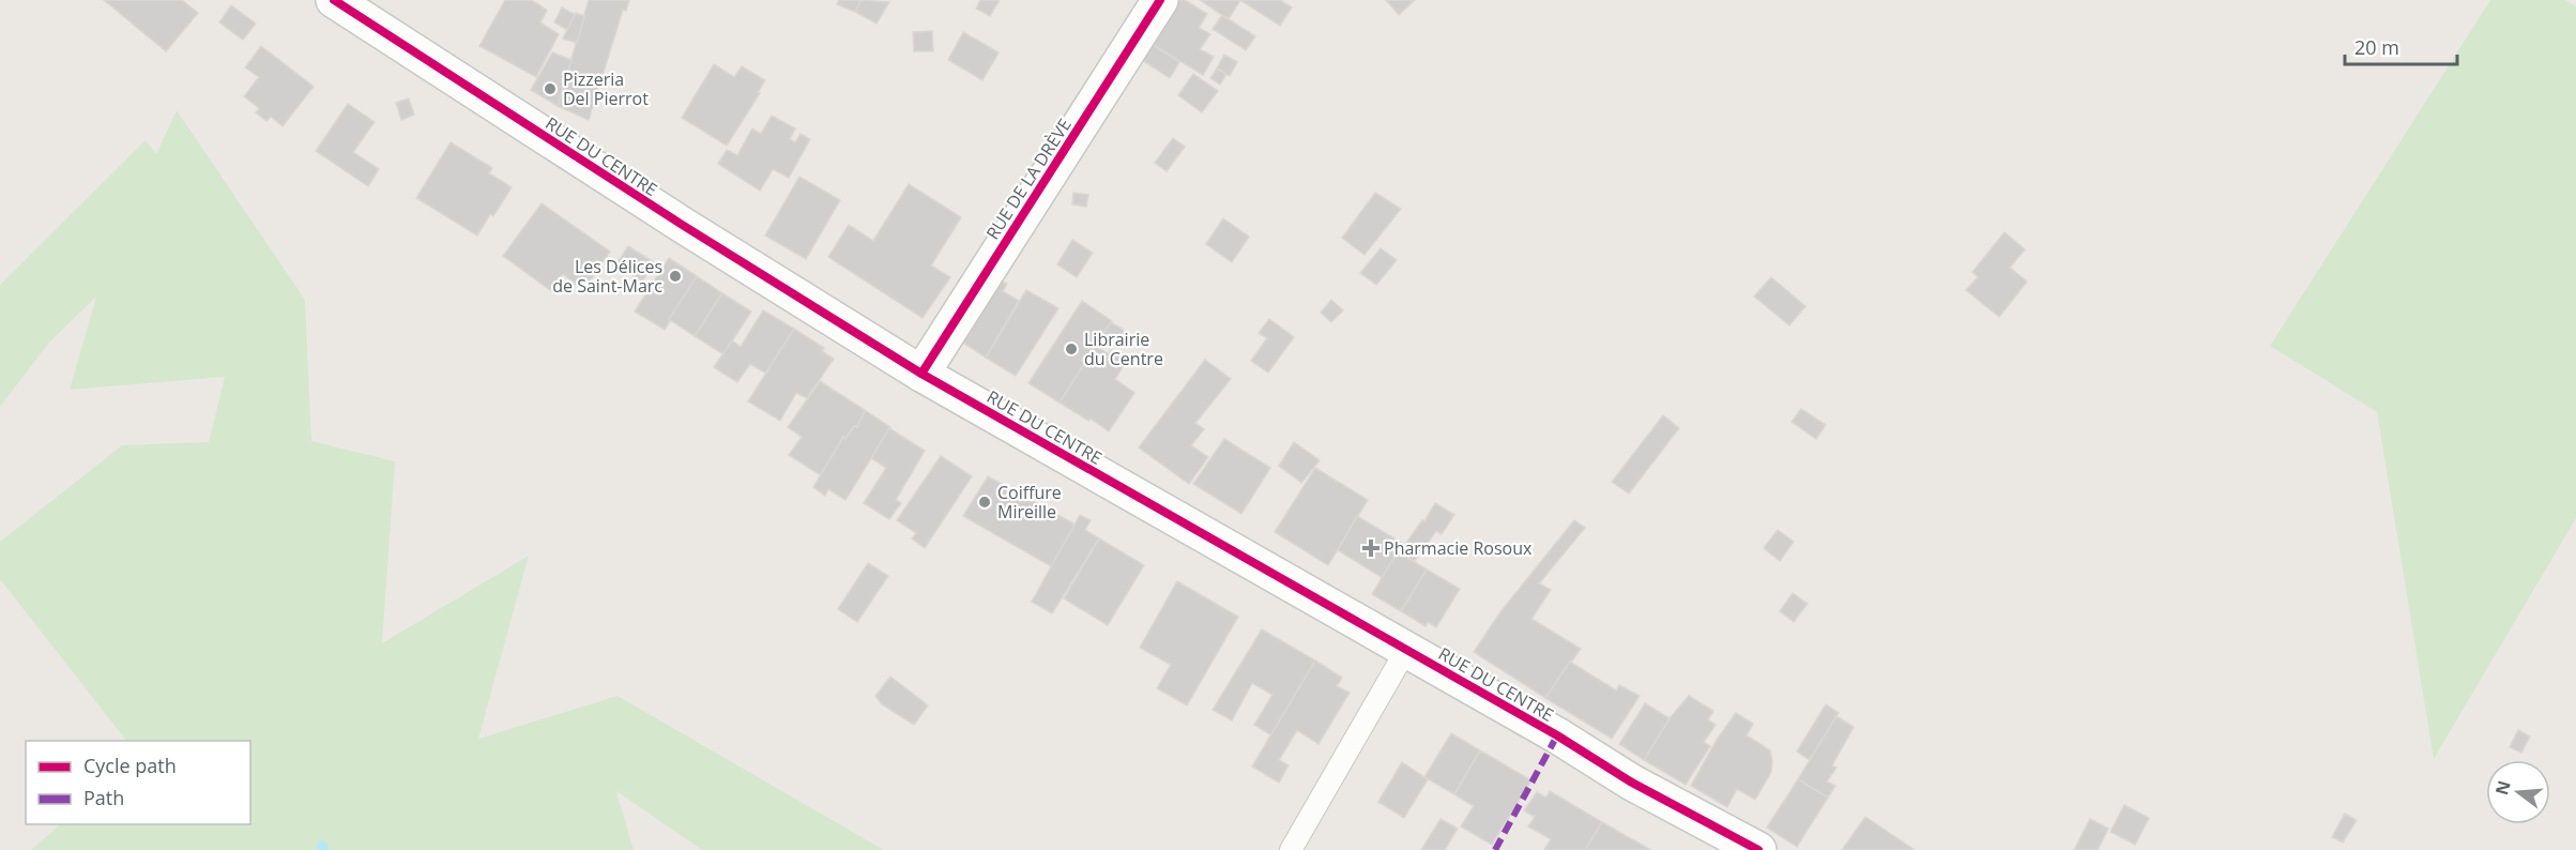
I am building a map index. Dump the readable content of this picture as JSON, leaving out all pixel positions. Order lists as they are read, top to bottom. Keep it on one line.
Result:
{"streets":{"street":["RUE DU CENTRE","RUE DE LA DRÈVE"]},"crossings":[["RUE DU CENTRE","RUE DE LA DRÈVE"]],"places":{"other":["Pizzeria Del Pierrot","Les Délices de Saint-Marc","Librairie du Centre","Coiffure Mireille"],"health":["Pharmacie Rosoux"]},"legend":["Cycle path","Path"],"scale_bar":"20 m","north":"left"}
